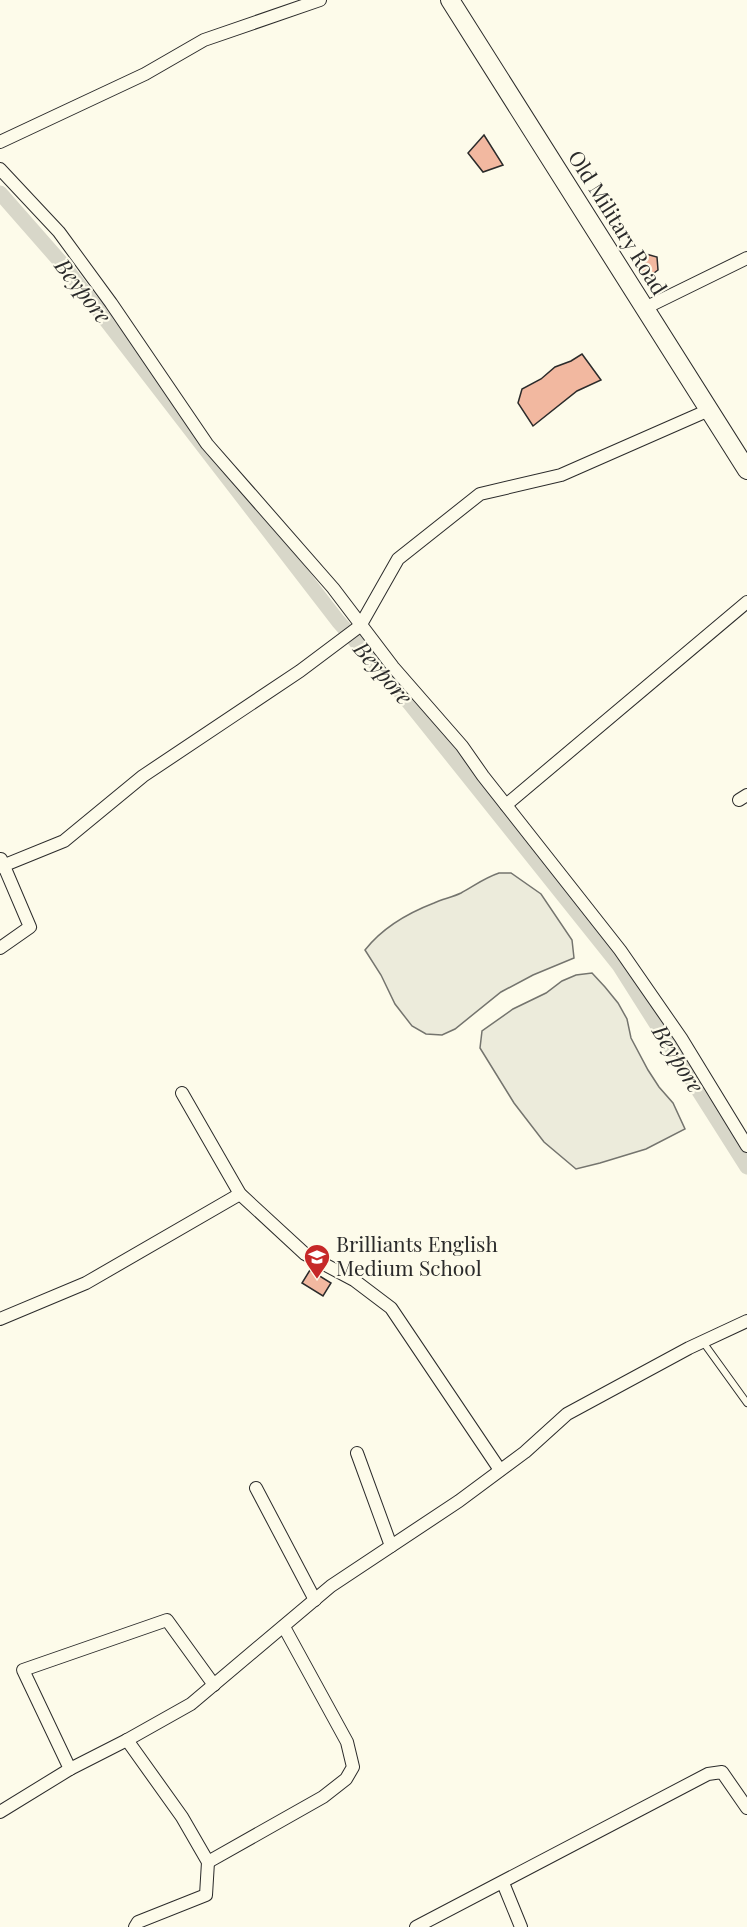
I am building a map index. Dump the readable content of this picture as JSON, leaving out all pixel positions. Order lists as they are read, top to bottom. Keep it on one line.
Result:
{"streets":{"main road":["Old Military Road"]},"water":["Beypore"],"places":{"school or university":["Brilliants English Medium School"]}}
